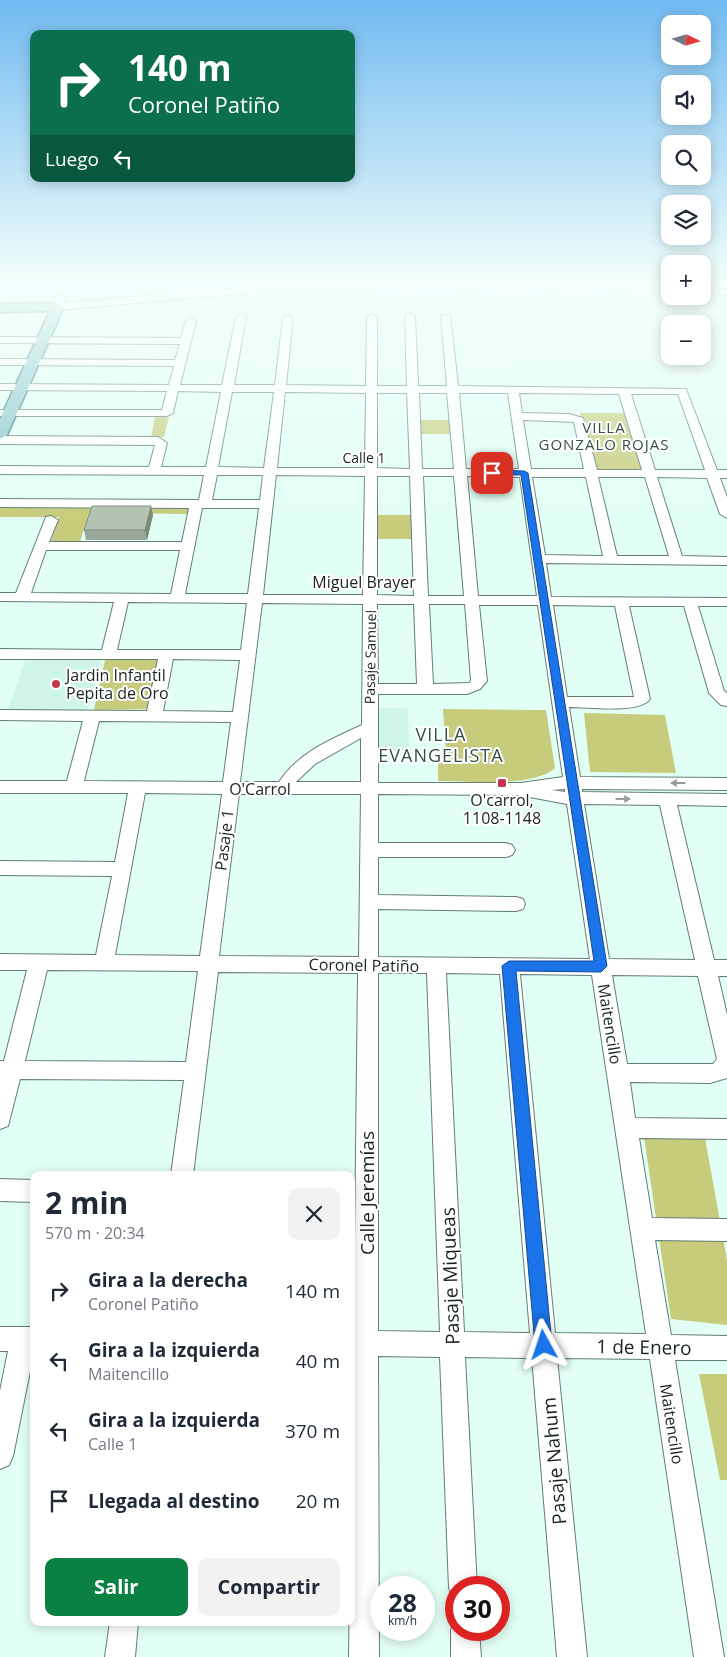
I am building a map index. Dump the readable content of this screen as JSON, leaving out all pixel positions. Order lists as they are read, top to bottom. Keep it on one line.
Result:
{"streets":{"street":["Calle 1","Miguel Brayer","Pasaje Samuel","O'Carrol","Pasaje 1","Coronel Patiño","Maitencillo","Calle Jeremías","Pasaje Miqueas","1 de Enero","Pasaje Nahum"]},"crossings":[["Calle 1","Pasaje Samuel"],["Calle 1","Pasaje 1"],["Calle 1","Maitencillo"],["Miguel Brayer","Pasaje Samuel"],["Miguel Brayer","Pasaje 1"],["Miguel Brayer","Maitencillo"],["Pasaje Samuel","O'Carrol"],["Pasaje Samuel","Calle Jeremías"],["O'Carrol","Pasaje 1"],["O'Carrol","Maitencillo"],["O'Carrol","Calle Jeremías"],["Pasaje 1","Coronel Patiño"],["Coronel Patiño","Maitencillo"],["Coronel Patiño","Calle Jeremías"],["Coronel Patiño","Pasaje Miqueas"],["Coronel Patiño","Pasaje Nahum"],["Maitencillo","1 de Enero"],["Calle Jeremías","1 de Enero"],["Pasaje Miqueas","1 de Enero"],["1 de Enero","Pasaje Nahum"]],"districts":["VILLA GONZALO ROJAS","VILLA EVANGELISTA"],"places":{"other":["Jardin Infantil Pepita de Oro"],"transit":["O'carrol, 1108-1148"]},"north":"right","page":{"map_buttons":["+","−"],"turn":["140 m","Coronel Patiño"],"then":"Luego","heading":["2 min","570 m · 20:34"],"list":[{"name":"Gira a la derecha","note":"Coronel Patiño","value":"140 m"},{"name":"Gira a la izquierda","note":"Maitencillo","value":"40 m"},{"name":"Gira a la izquierda","note":"Calle 1","value":"370 m"},{"name":"Llegada al destino","value":"20 m"}],"buttons":["Salir","Compartir"],"speed":"28 km/h","limit":"30"}}
